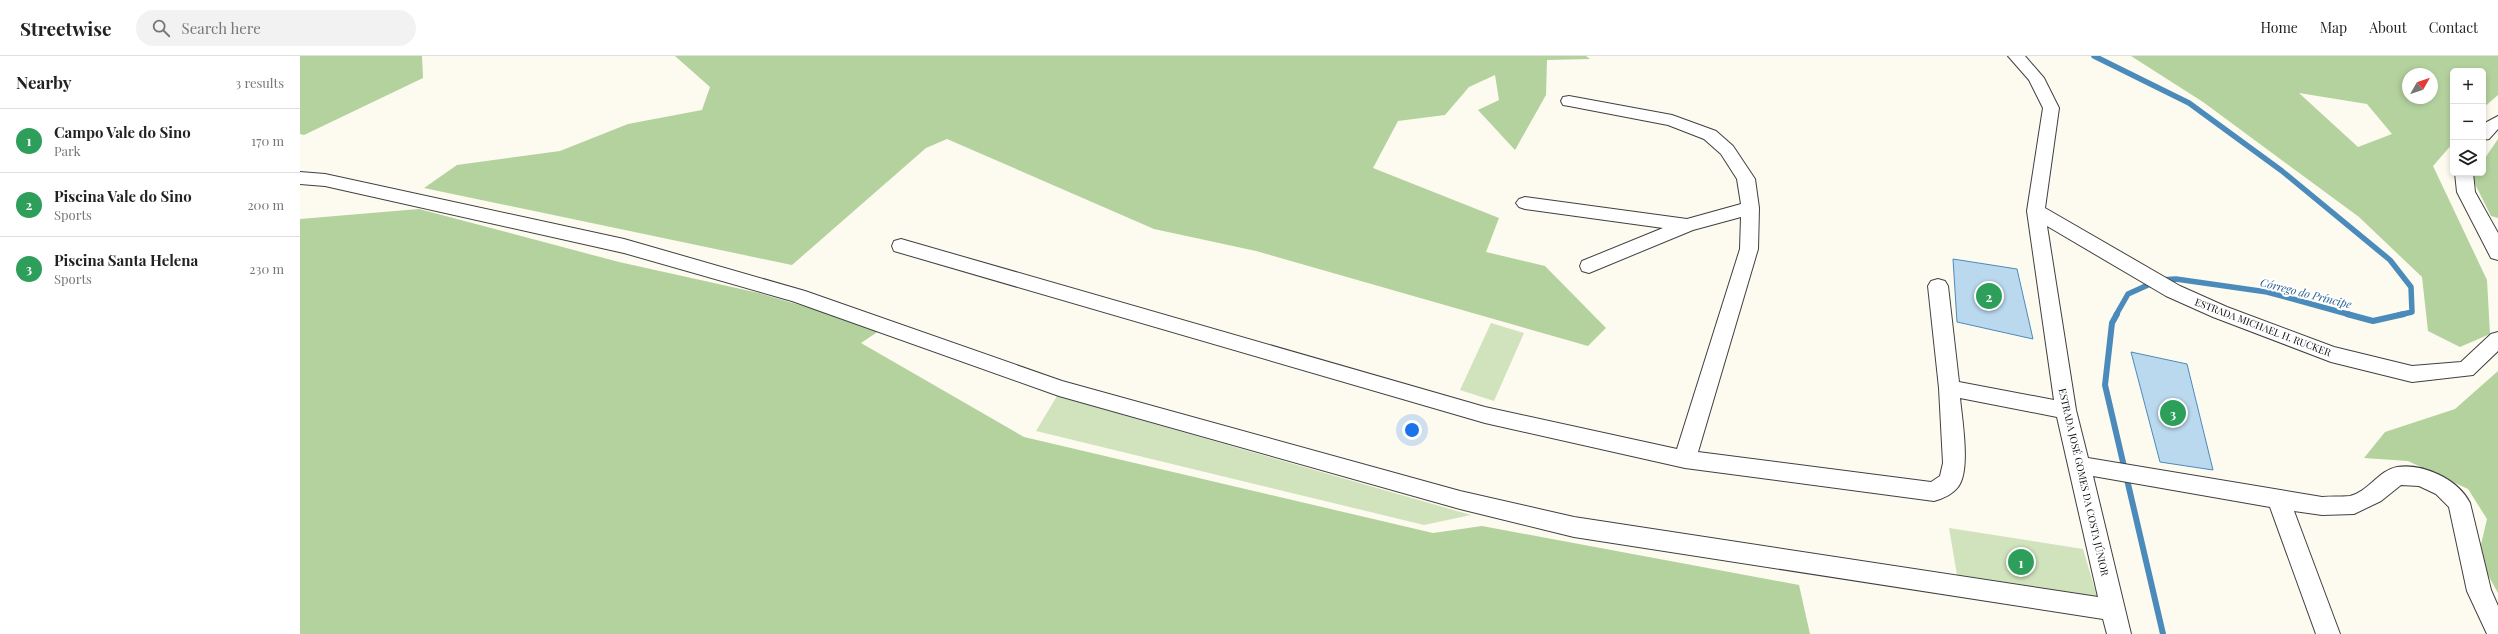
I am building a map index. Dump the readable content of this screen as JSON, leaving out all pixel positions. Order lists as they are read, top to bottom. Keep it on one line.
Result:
{"streets":{"street":["ESTRADA MICHAEL H. RUCKER","ESTRADA JOSÉ GOMES DA COSTA JÚNIOR"]},"crossings":[["ESTRADA MICHAEL H. RUCKER","ESTRADA JOSÉ GOMES DA COSTA JÚNIOR"]],"water":["Córrego do Príncipe"],"north":"top right","page":{"header":"Streetwise","search":"Search here","nav":["Home","Map","About","Contact"],"heading":["Nearby","3 results"],"map_buttons":["+","−"],"list":[{"mark":"1","name":"Campo Vale do Sino","note":"Park","value":"170 m"},{"mark":"2","name":"Piscina Vale do Sino","note":"Sports","value":"200 m"},{"mark":"3","name":"Piscina Santa Helena","note":"Sports","value":"230 m"}],"pins":["2","3","1"]}}
